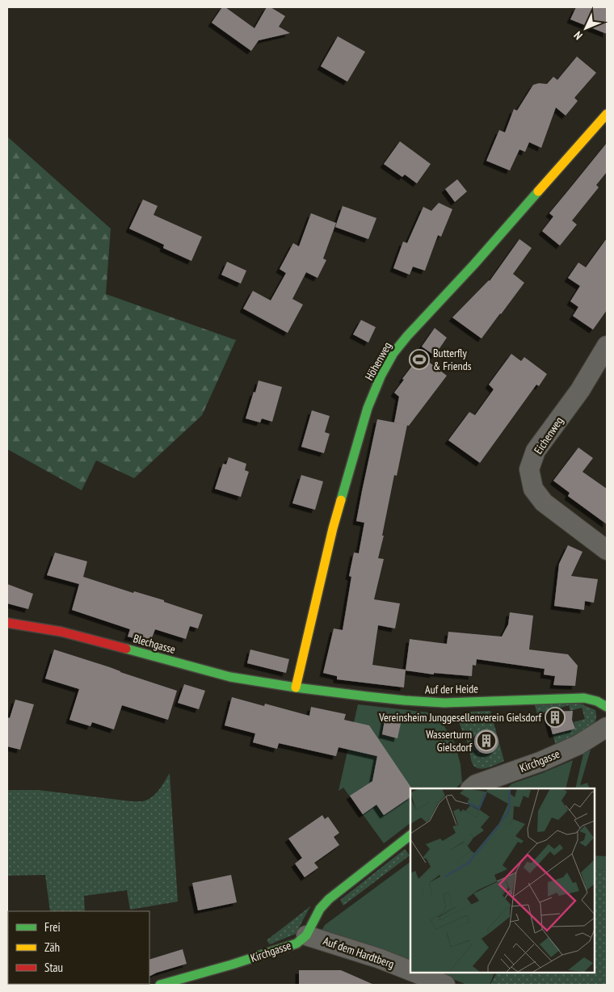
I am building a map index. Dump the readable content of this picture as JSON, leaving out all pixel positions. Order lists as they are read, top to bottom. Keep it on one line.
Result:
{"streets":{"street":["Höhenweg","Eichenweg","Blechgasse","Auf der Heide","Kirchgasse","Auf dem Hardtberg"]},"crossings":[["Höhenweg","Blechgasse"],["Höhenweg","Auf der Heide"],["Blechgasse","Auf der Heide"],["Kirchgasse","Auf dem Hardtberg"]],"places":{"sports":["Butterfly & Friends"],"building":["Vereinsheim Junggesellenverein Gielsdorf","Wasserturm Gielsdorf"]},"legend":["Frei","Zäh","Stau"],"north":"bottom left"}
